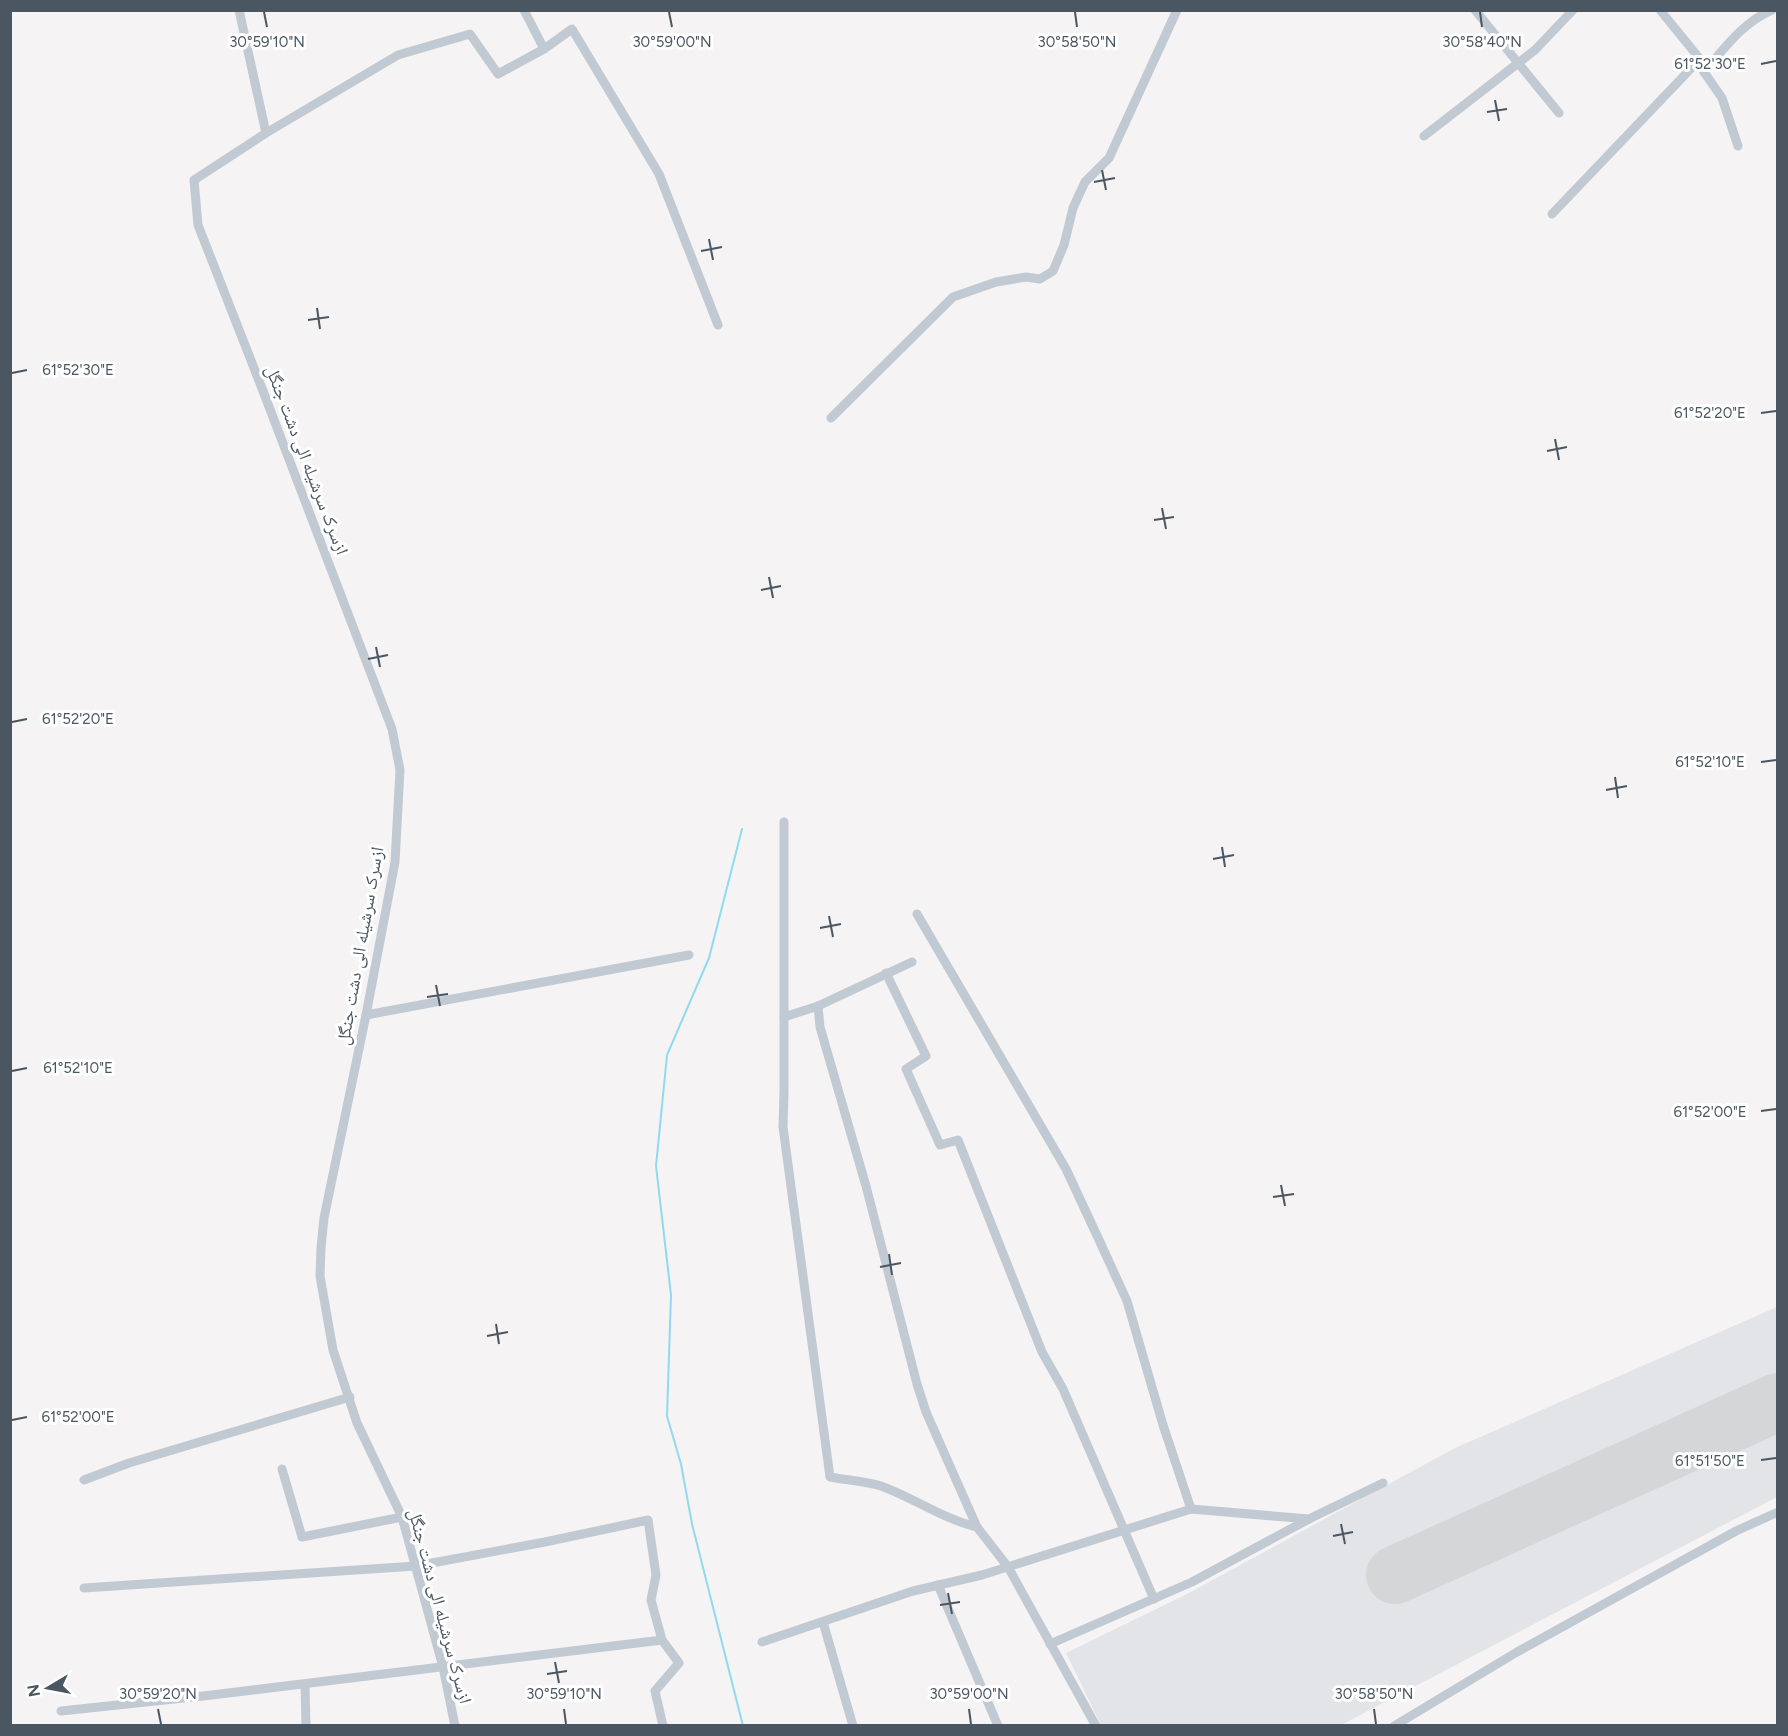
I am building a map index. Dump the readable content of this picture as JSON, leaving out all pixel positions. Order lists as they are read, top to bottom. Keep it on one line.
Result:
{"streets":{"street":["ازسرک سرشیله الی دشت جنگل"]},"north":"left","coordinates":["30°58'40\"N","30°59'10\"N","30°59'00\"N","30°58'50\"N","61°52'30\"E","61°52'20\"E","61°52'10\"E","61°52'00\"E","61°51'50\"E","30°59'20\"N"]}
